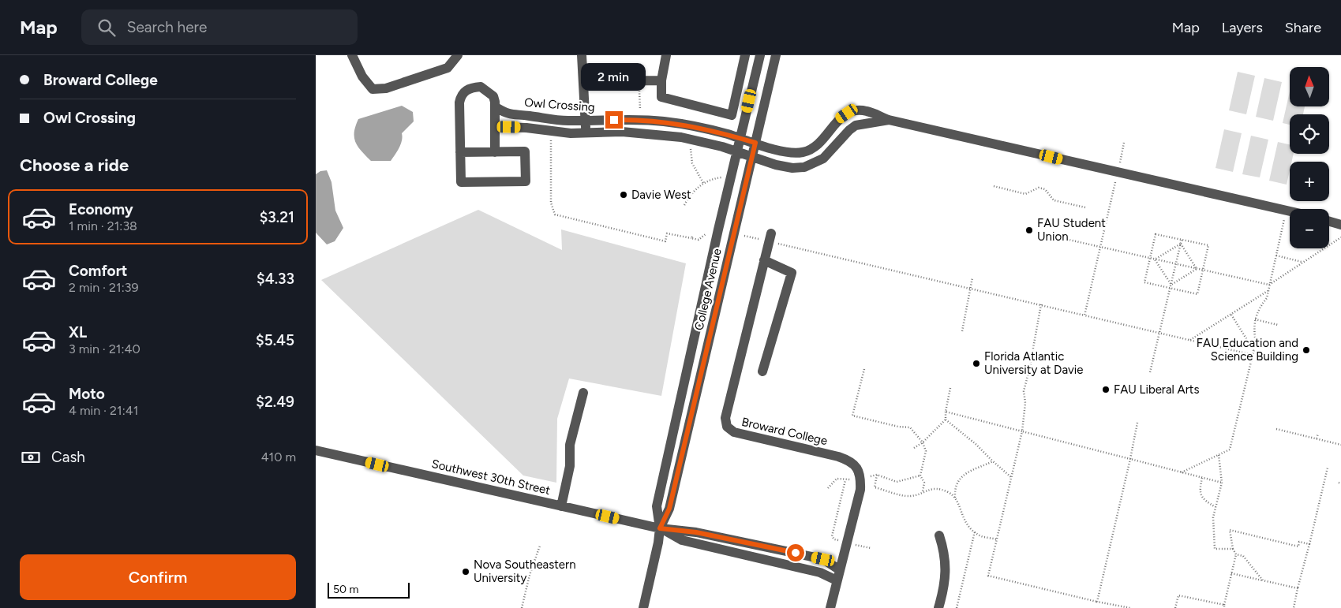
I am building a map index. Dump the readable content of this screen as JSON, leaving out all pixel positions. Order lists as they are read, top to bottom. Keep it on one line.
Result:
{"streets":{"street":["Owl Crossing","College Avenue","Broward College","Southwest 30th Street"]},"crossings":[["Owl Crossing","College Avenue"],["College Avenue","Southwest 30th Street"]],"places":["Davie West","FAU Student Union","FAU Education and Science Building","Florida Atlantic University at Davie","FAU Liberal Arts","Nova Southeastern University"],"scale_bar":"50 m","north":"top","page":{"header":"Map","search":"Search here","nav":["Map","Layers","Share"],"banner":["Broward College","Owl Crossing"],"bubble":"2 min","map_buttons":["+","−"],"heading":"Choose a ride","list":[{"name":"Economy","note":"1 min · 21:38","value":"$3.21"},{"name":"Comfort","note":"2 min · 21:39","value":"$4.33"},{"name":"XL","note":"3 min · 21:40","value":"$5.45"},{"name":"Moto","note":"4 min · 21:41","value":"$2.49"}],"pay":["Cash","410 m"],"buttons":"Confirm","scale":"50 m"}}
